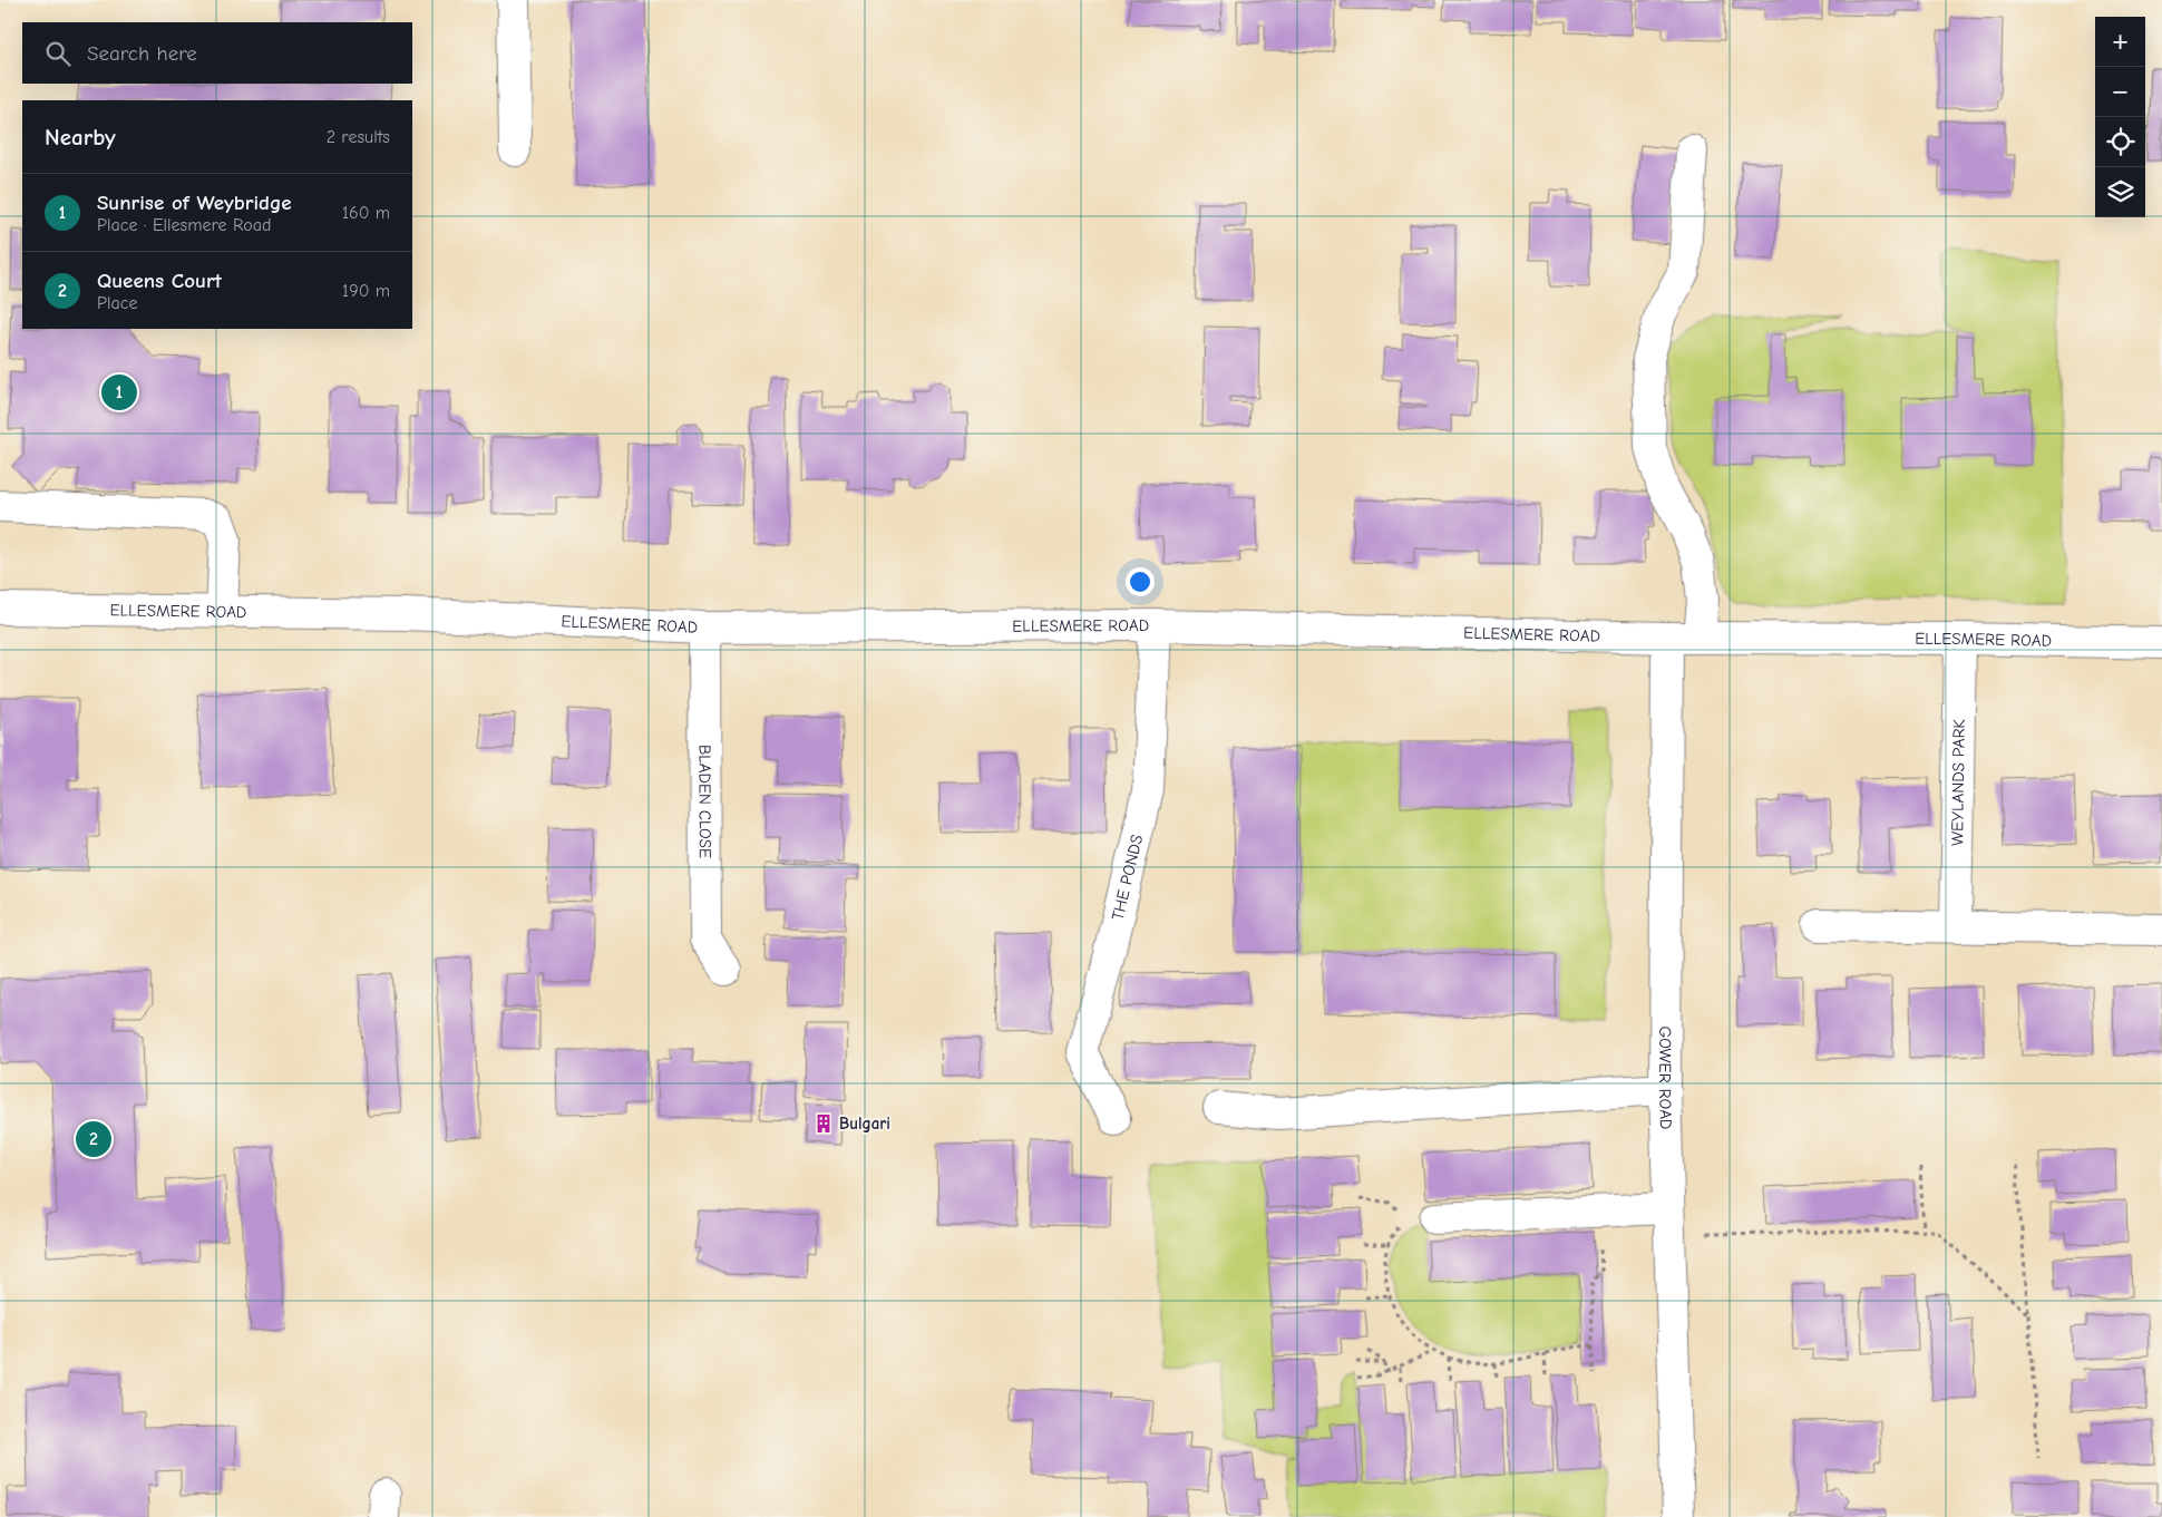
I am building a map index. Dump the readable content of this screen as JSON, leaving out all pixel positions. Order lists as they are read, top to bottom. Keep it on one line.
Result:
{"streets":{"street":["ELLESMERE ROAD","WEYLANDS PARK","BLADEN CLOSE","THE PONDS","GOWER ROAD"]},"crossings":[["ELLESMERE ROAD","WEYLANDS PARK"],["ELLESMERE ROAD","BLADEN CLOSE"],["ELLESMERE ROAD","THE PONDS"],["ELLESMERE ROAD","GOWER ROAD"]],"places":{"building":["Bulgari"]},"page":{"map_buttons":["+","−"],"search":"Search here","heading":["Nearby","2 results"],"list":[{"mark":"1","name":"Sunrise of Weybridge","note":"Place · Ellesmere Road","value":"160 m"},{"mark":"2","name":"Queens Court","note":"Place","value":"190 m"}],"pins":["1","2"]}}
